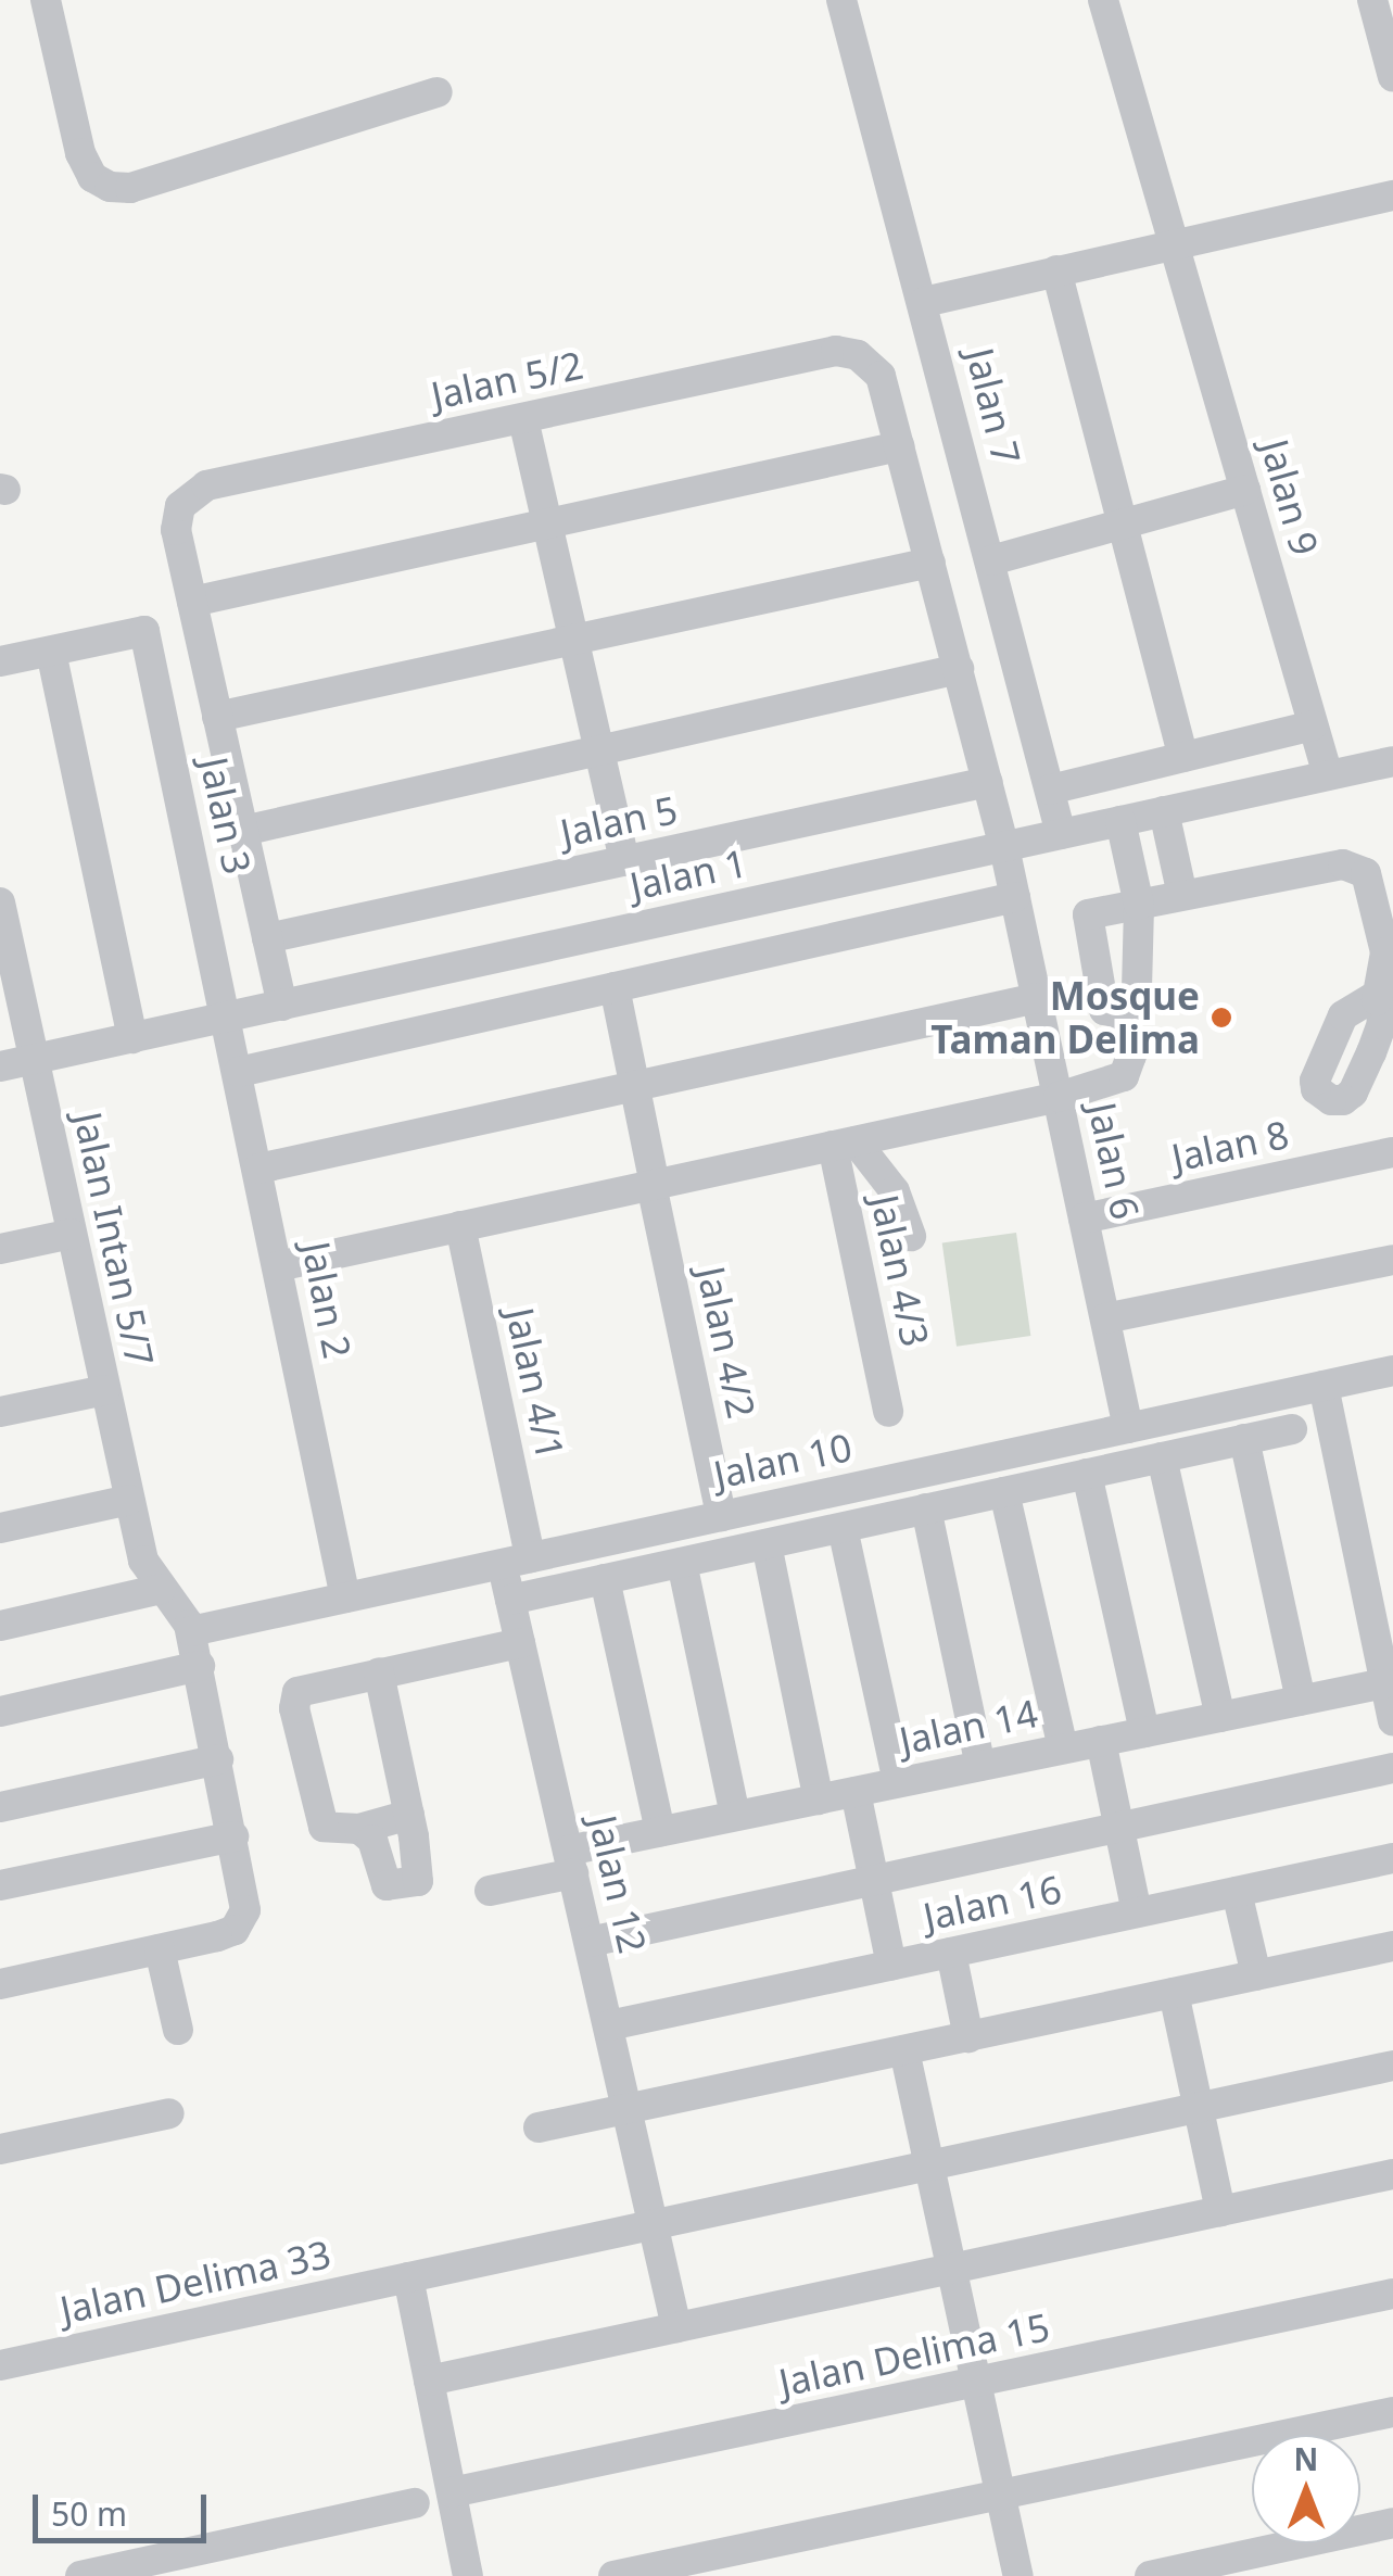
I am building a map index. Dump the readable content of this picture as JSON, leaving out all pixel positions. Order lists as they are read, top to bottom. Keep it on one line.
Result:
{"streets":{"street":["Jalan 5/2","Jalan 7","Jalan 9","Jalan 3","Jalan 5","Jalan 1","Jalan 8","Jalan 6","Jalan Intan 5/7","Jalan 4/3","Jalan 2","Jalan 4/2","Jalan 4/1","Jalan 10","Jalan 14","Jalan 12","Jalan 16","Jalan Delima 33","Jalan Delima 15"]},"crossings":[["Jalan 5/2","Jalan 6"],["Jalan 7","Jalan 1"],["Jalan 9","Jalan 1"],["Jalan 3","Jalan 1"],["Jalan 3","Jalan 2"],["Jalan 5","Jalan 6"],["Jalan 1","Jalan 6"],["Jalan 1","Jalan Intan 5/7"],["Jalan 1","Jalan 2"],["Jalan 8","Jalan 6"],["Jalan 6","Jalan 10"],["Jalan Intan 5/7","Jalan 10"],["Jalan 2","Jalan 10"],["Jalan 4/2","Jalan 10"],["Jalan 4/1","Jalan 10"],["Jalan 4/1","Jalan 12"],["Jalan 10","Jalan 12"],["Jalan 14","Jalan 12"],["Jalan 12","Jalan 16"],["Jalan 12","Jalan Delima 33"]],"places":["Mosque Taman Delima"],"scale_bar":"50 m","north":"top"}
